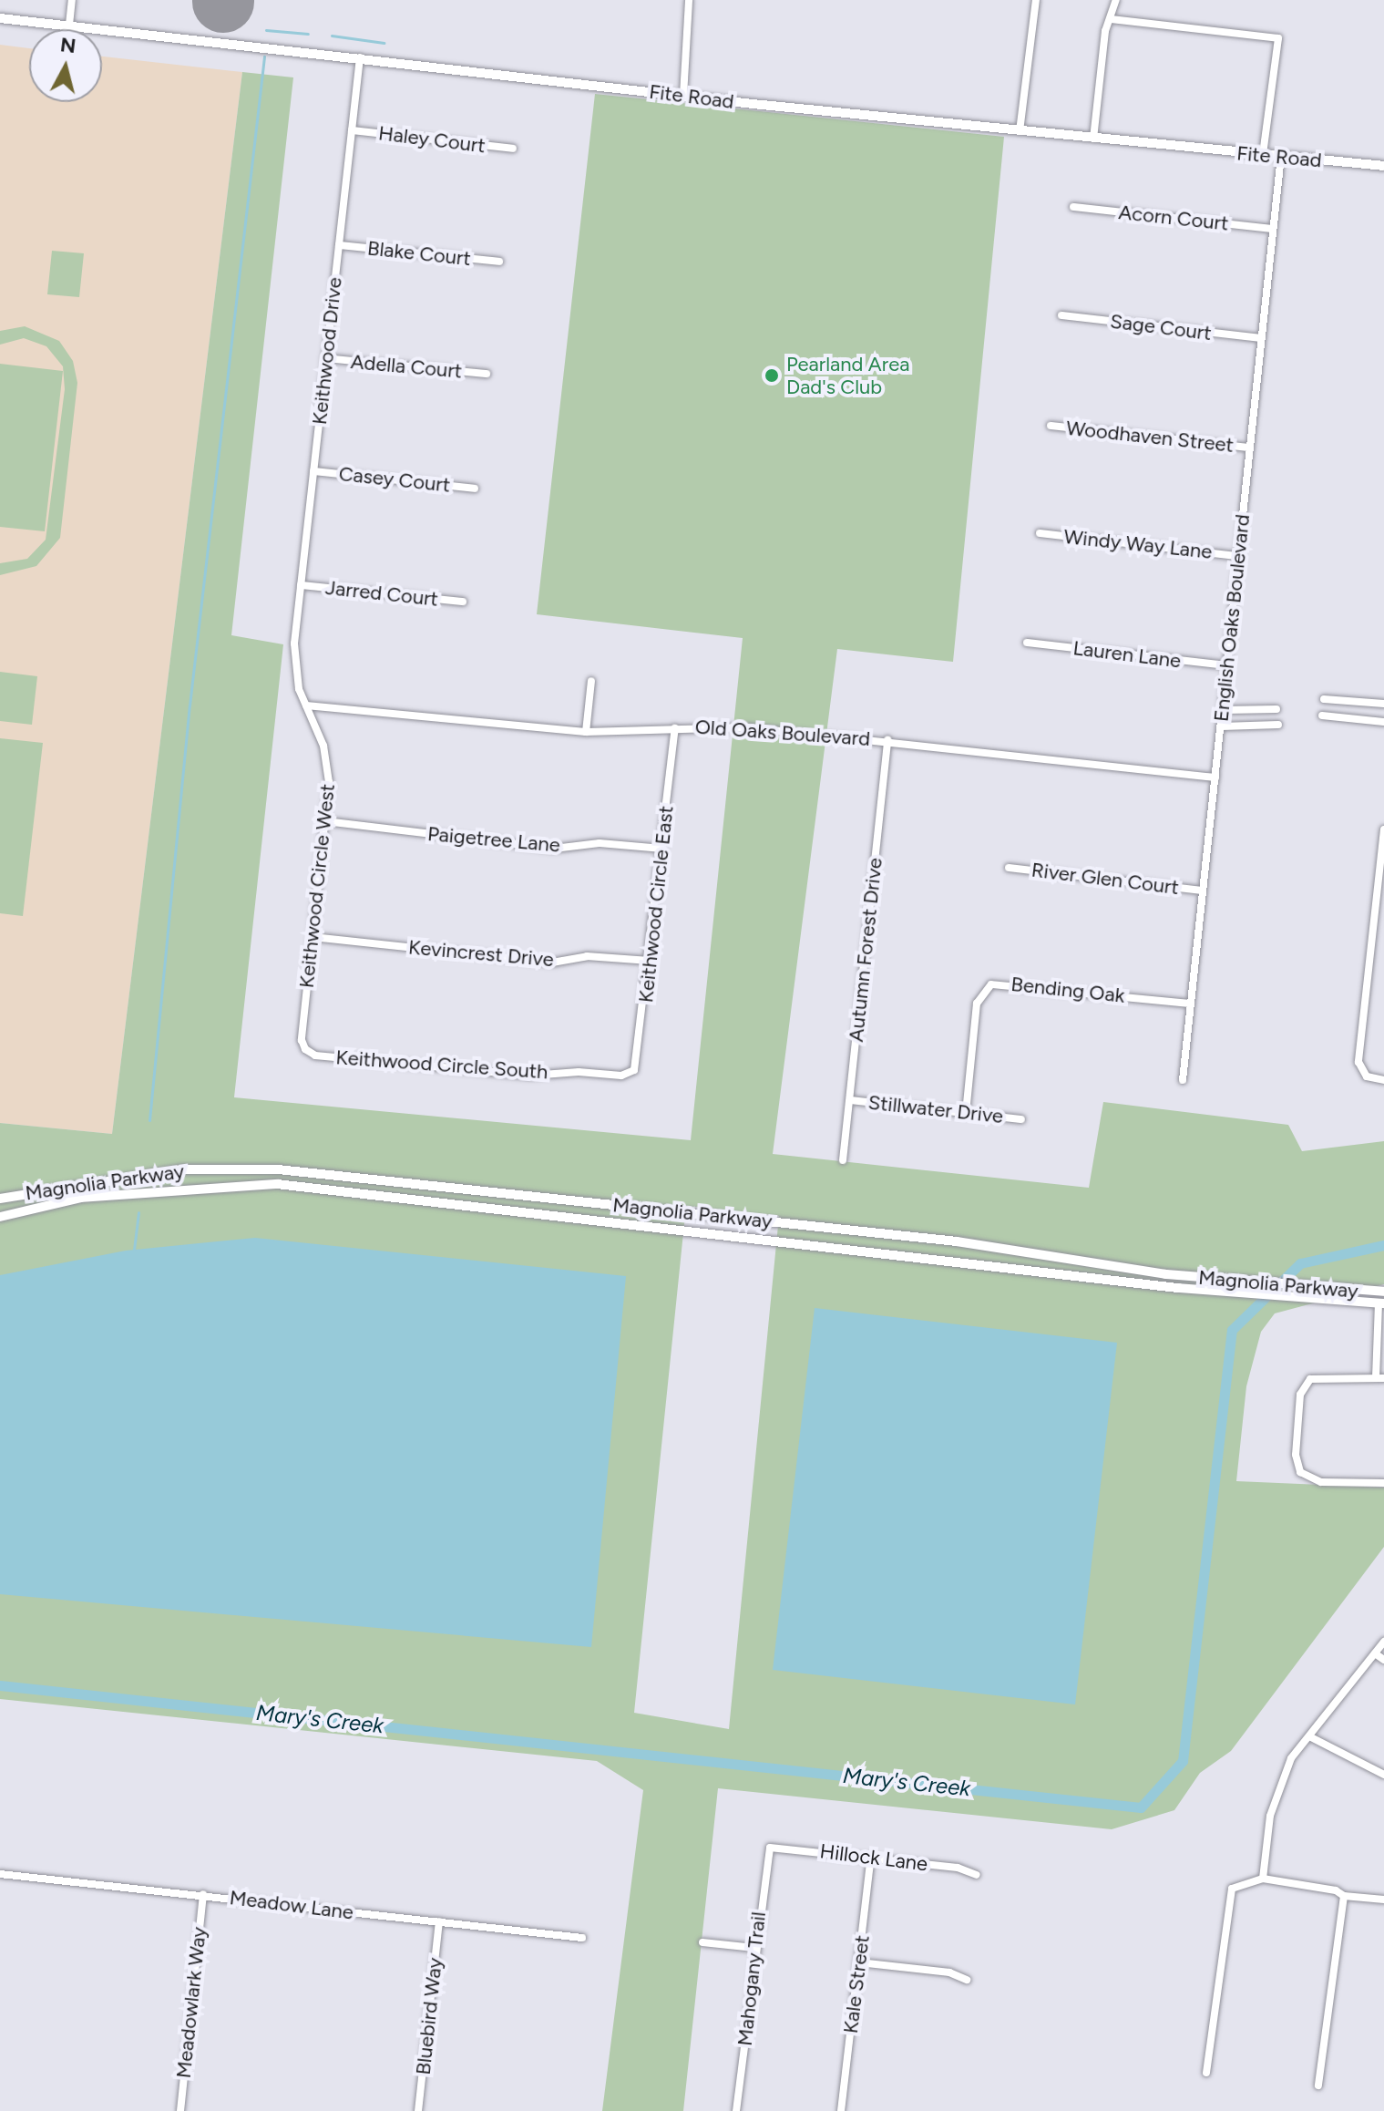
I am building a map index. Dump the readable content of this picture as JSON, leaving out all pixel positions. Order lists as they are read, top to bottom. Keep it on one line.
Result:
{"streets":{"street":["Fite Road","Haley Court","Acorn Court","Blake Court","Sage Court","Keithwood Drive","Adella Court","Woodhaven Street","Casey Court","Windy Way Lane","Jarred Court","English Oaks Boulevard","Lauren Lane","Old Oaks Boulevard","Paigetree Lane","River Glen Court","Keithwood Circle West","Keithwood Circle East","Autumn Forest Drive","Kevincrest Drive","Bending Oak","Keithwood Circle South","Stillwater Drive","Magnolia Parkway","Hillock Lane","Meadow Lane","Mahogany Trail","Kale Street","Meadowlark Way","Bluebird Way"]},"crossings":[["Fite Road","Keithwood Drive"],["Fite Road","English Oaks Boulevard"],["Haley Court","Keithwood Drive"],["Acorn Court","English Oaks Boulevard"],["Blake Court","Keithwood Drive"],["Sage Court","English Oaks Boulevard"],["Keithwood Drive","Adella Court"],["Keithwood Drive","Casey Court"],["Keithwood Drive","Jarred Court"],["Keithwood Drive","Keithwood Circle West"],["Woodhaven Street","English Oaks Boulevard"],["Windy Way Lane","English Oaks Boulevard"],["English Oaks Boulevard","Lauren Lane"],["English Oaks Boulevard","Old Oaks Boulevard"],["English Oaks Boulevard","River Glen Court"],["English Oaks Boulevard","Bending Oak"],["Old Oaks Boulevard","Keithwood Circle West"],["Old Oaks Boulevard","Keithwood Circle East"],["Old Oaks Boulevard","Autumn Forest Drive"],["Paigetree Lane","Keithwood Circle West"],["Paigetree Lane","Keithwood Circle East"],["Keithwood Circle West","Kevincrest Drive"],["Keithwood Circle West","Keithwood Circle South"],["Keithwood Circle East","Kevincrest Drive"],["Keithwood Circle East","Keithwood Circle South"],["Autumn Forest Drive","Stillwater Drive"],["Bending Oak","Stillwater Drive"],["Hillock Lane","Mahogany Trail"],["Hillock Lane","Kale Street"],["Meadow Lane","Meadowlark Way"],["Meadow Lane","Bluebird Way"]],"water":["Mary's Creek"],"places":["Pearland Area Dad's Club"],"north":"top"}
